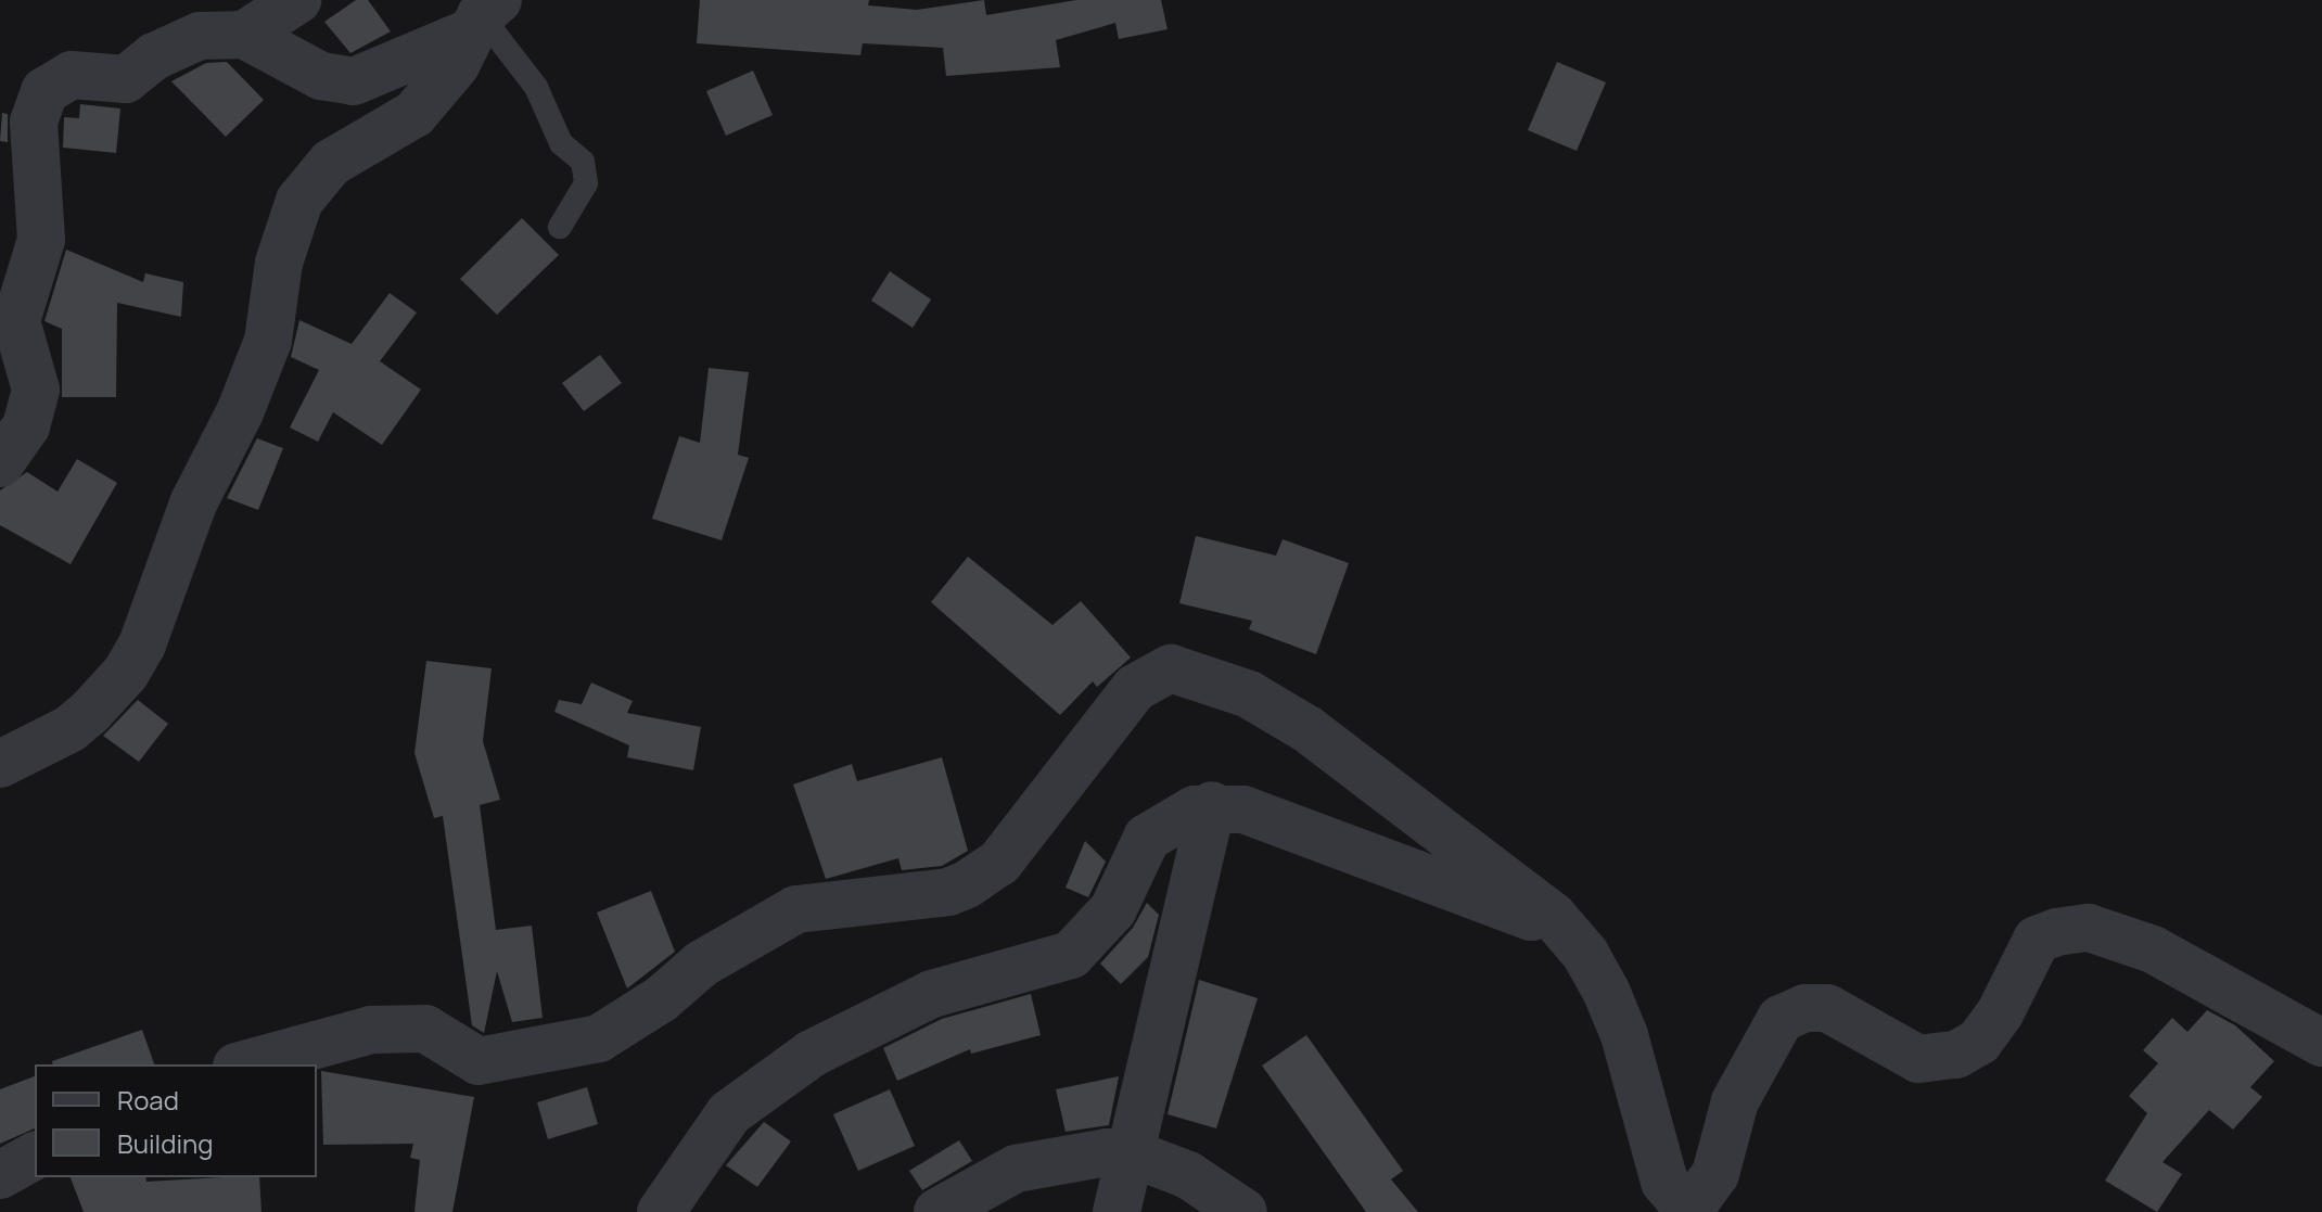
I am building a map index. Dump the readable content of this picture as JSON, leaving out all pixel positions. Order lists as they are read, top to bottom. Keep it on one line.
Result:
{"legend":["Road","Building"]}
